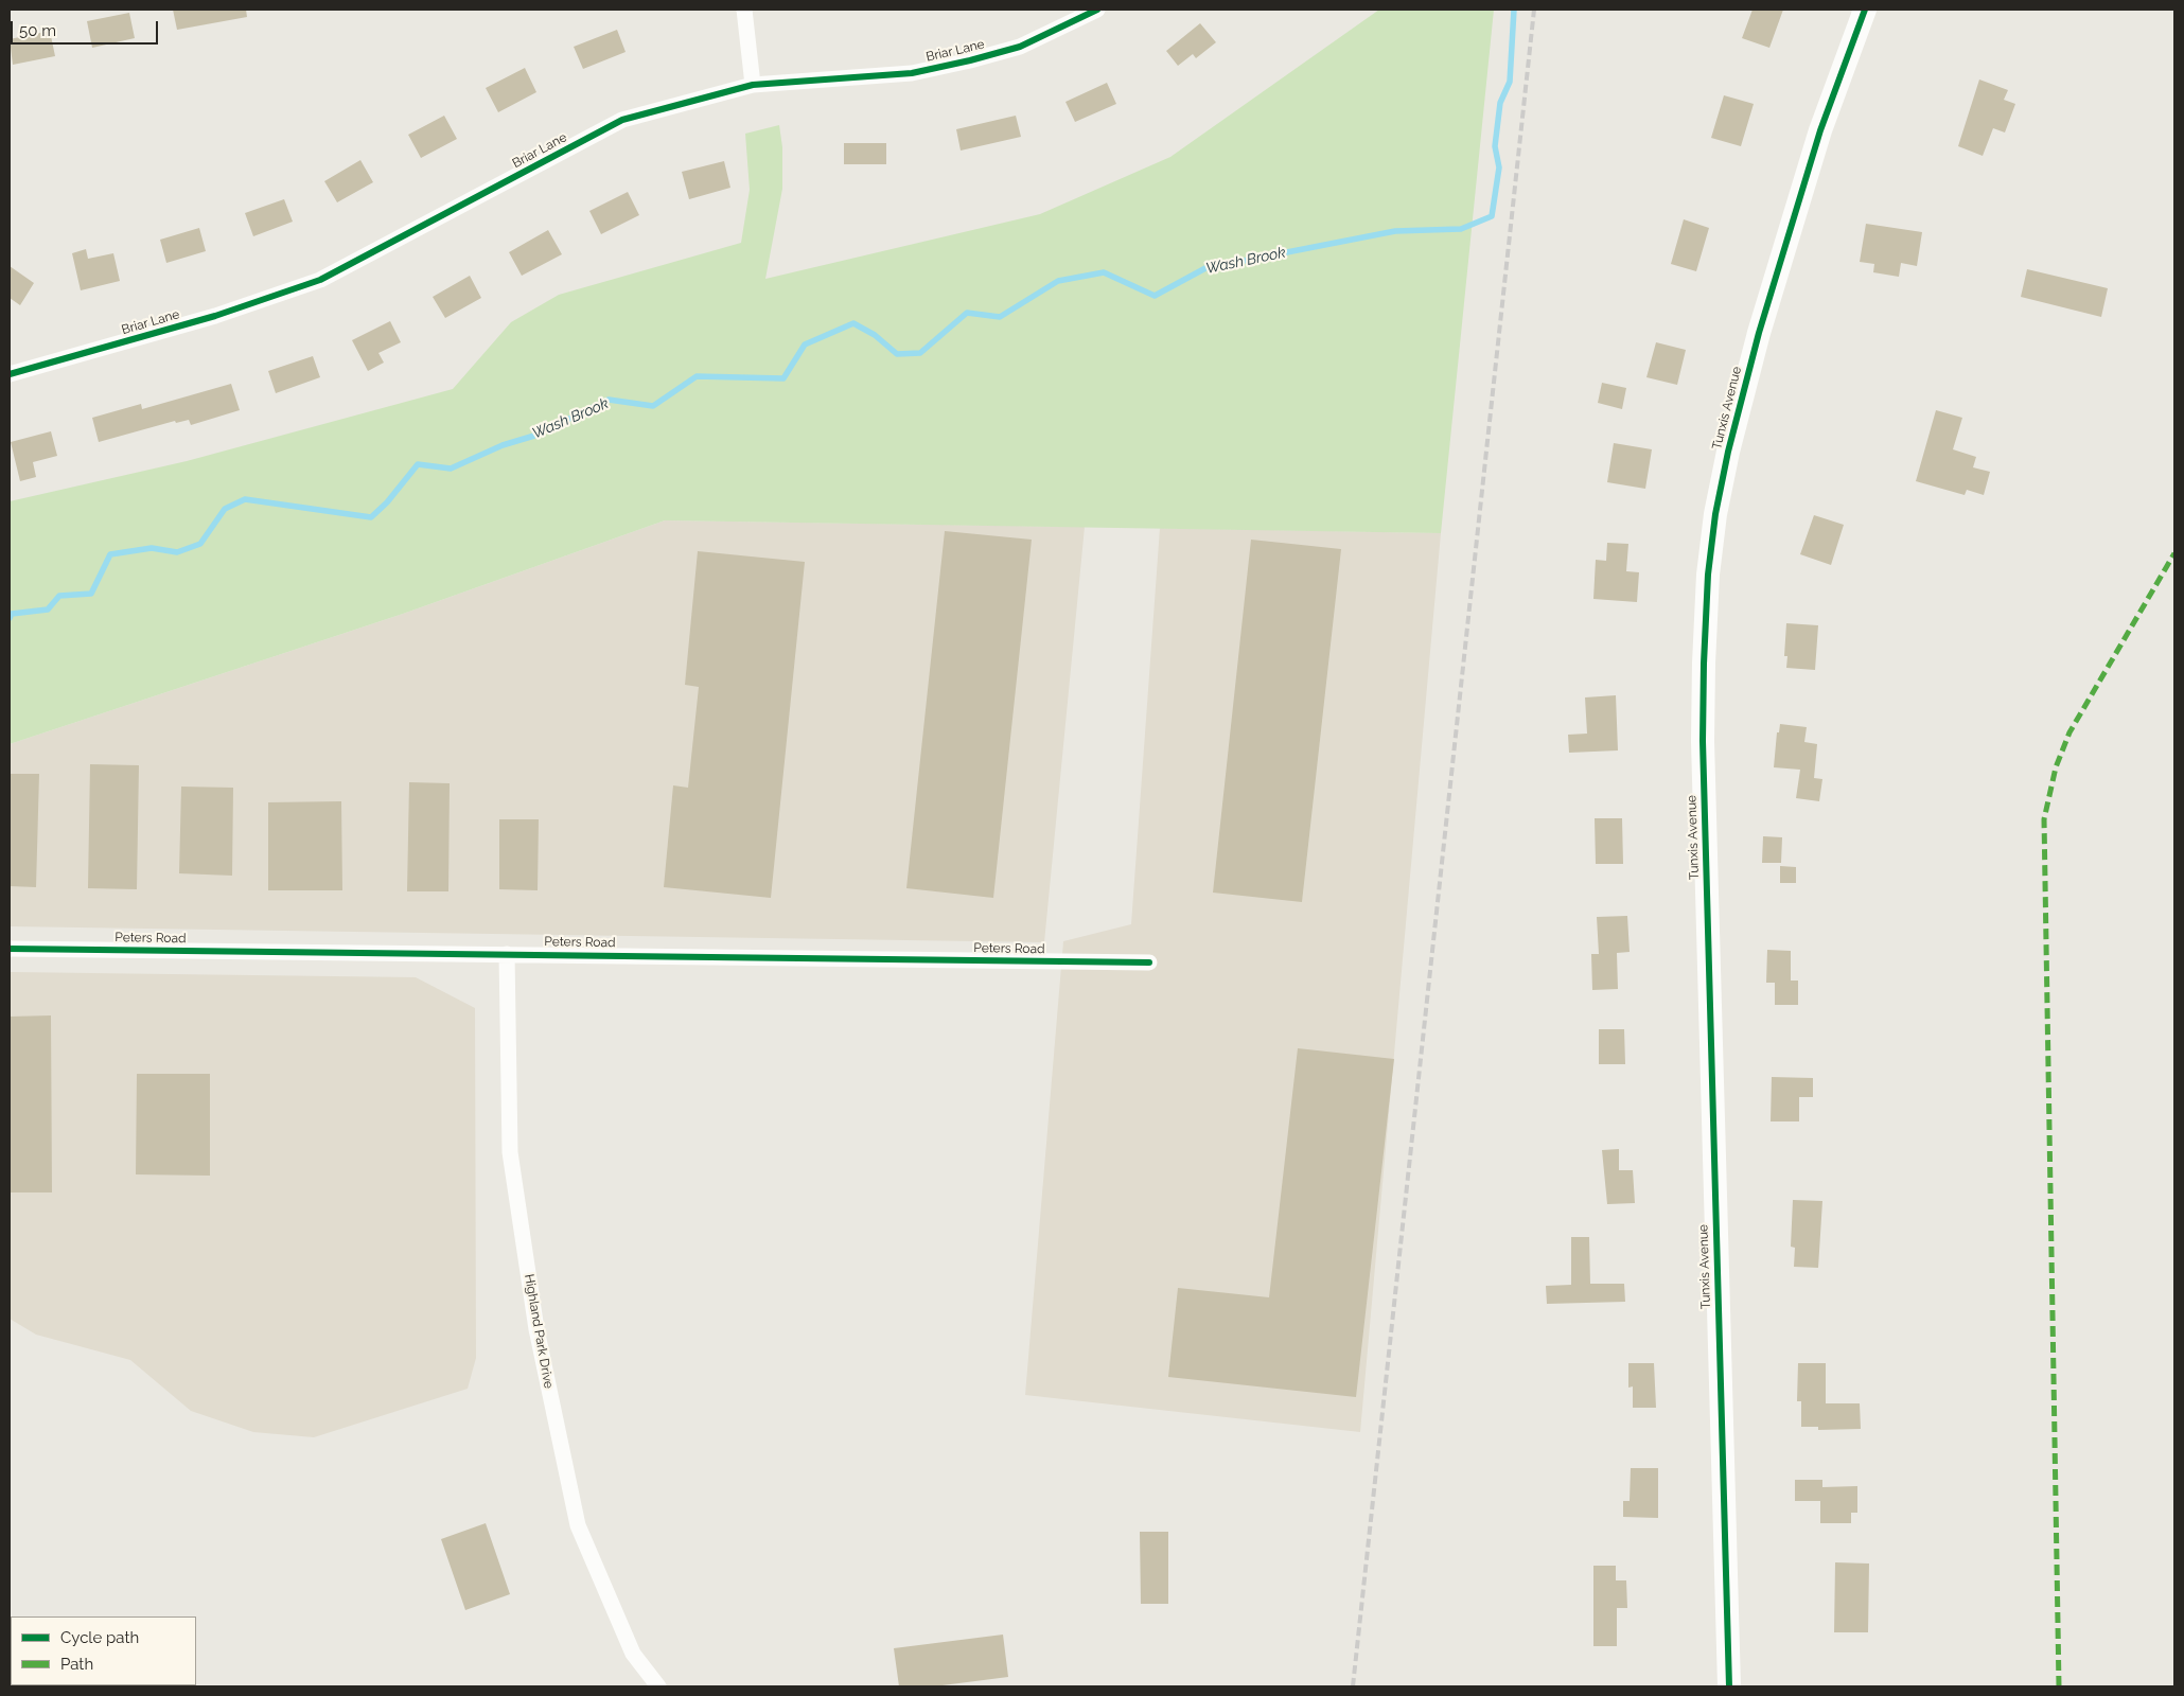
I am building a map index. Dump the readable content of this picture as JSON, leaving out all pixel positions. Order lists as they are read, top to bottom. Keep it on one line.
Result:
{"streets":{"main road":["Tunxis Avenue"],"street":["Briar Lane","Peters Road","Highland Park Drive"]},"crossings":[["Peters Road","Highland Park Drive"]],"water":["Wash Brook"],"legend":["Cycle path","Path"],"scale_bar":"50 m"}
